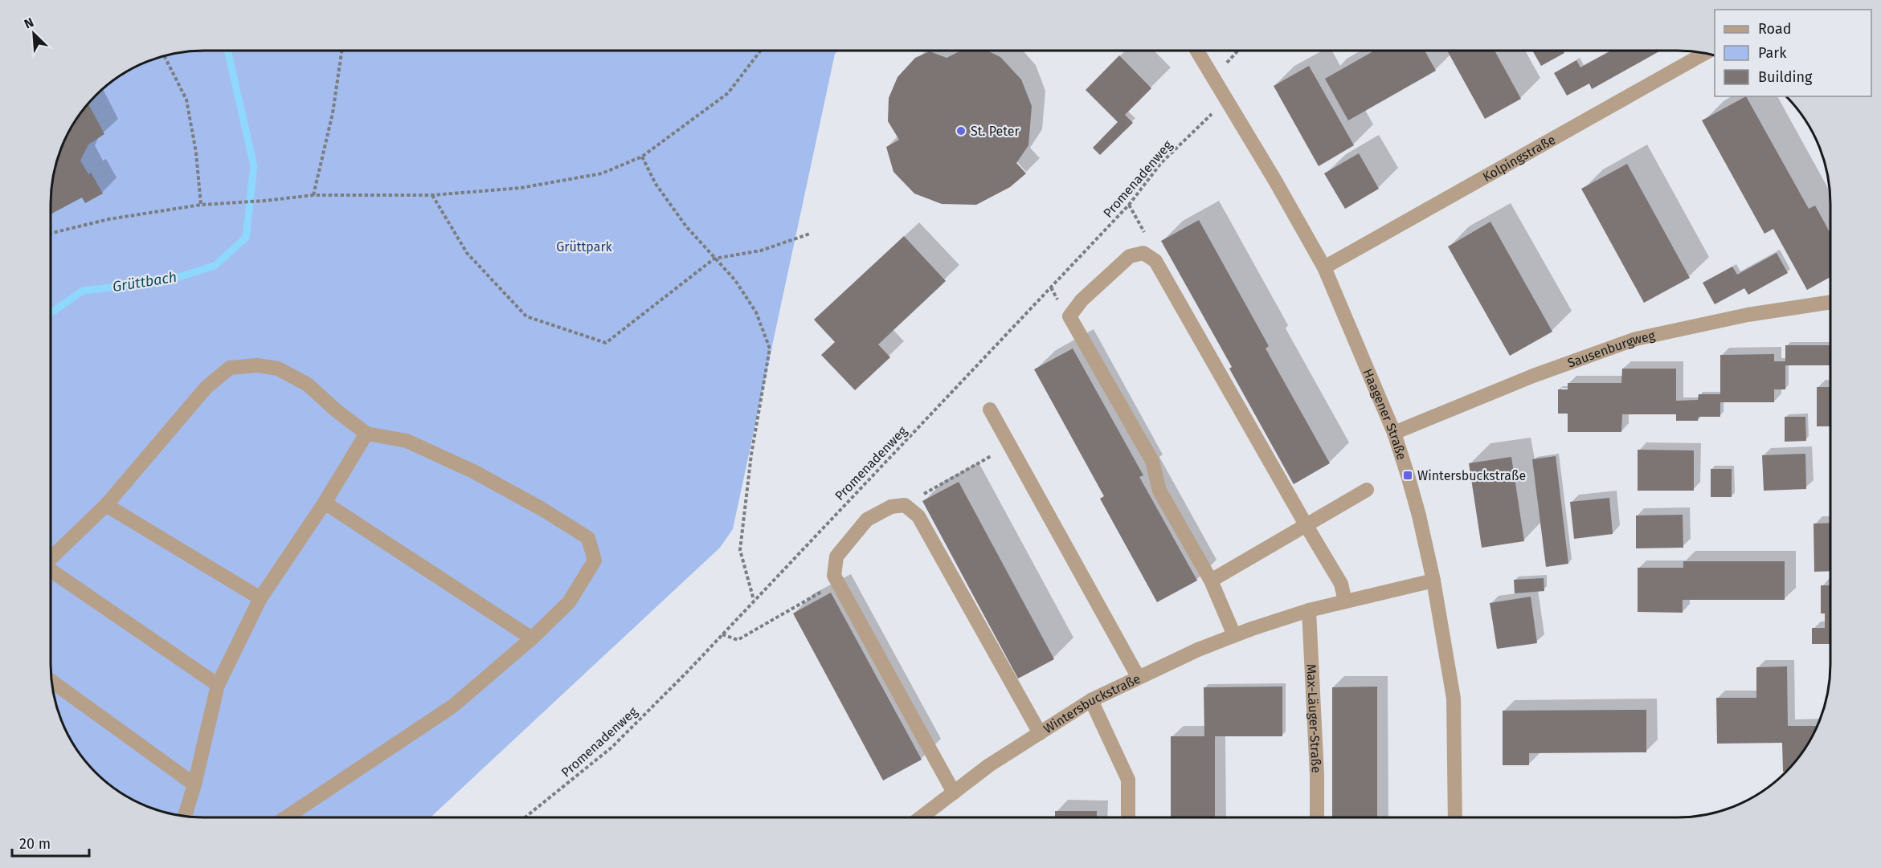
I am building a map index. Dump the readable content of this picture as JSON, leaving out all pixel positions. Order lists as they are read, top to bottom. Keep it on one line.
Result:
{"streets":{"street":["Kolpingstraße","Sausenburgweg","Haagener Straße","Wintersbuckstraße","Max-Läuger-Straße"],"path":["Promenadenweg"]},"crossings":[["Kolpingstraße","Haagener Straße"],["Promenadenweg","Haagener Straße"],["Sausenburgweg","Haagener Straße"],["Haagener Straße","Wintersbuckstraße"],["Wintersbuckstraße","Max-Läuger-Straße"]],"water":["Grüttbach"],"parks":["Grüttpark"],"places":{"other":["St. Peter"],"transit":["Wintersbuckstraße"]},"legend":["Road","Park","Building"],"scale_bar":"20 m","north":"top left"}
